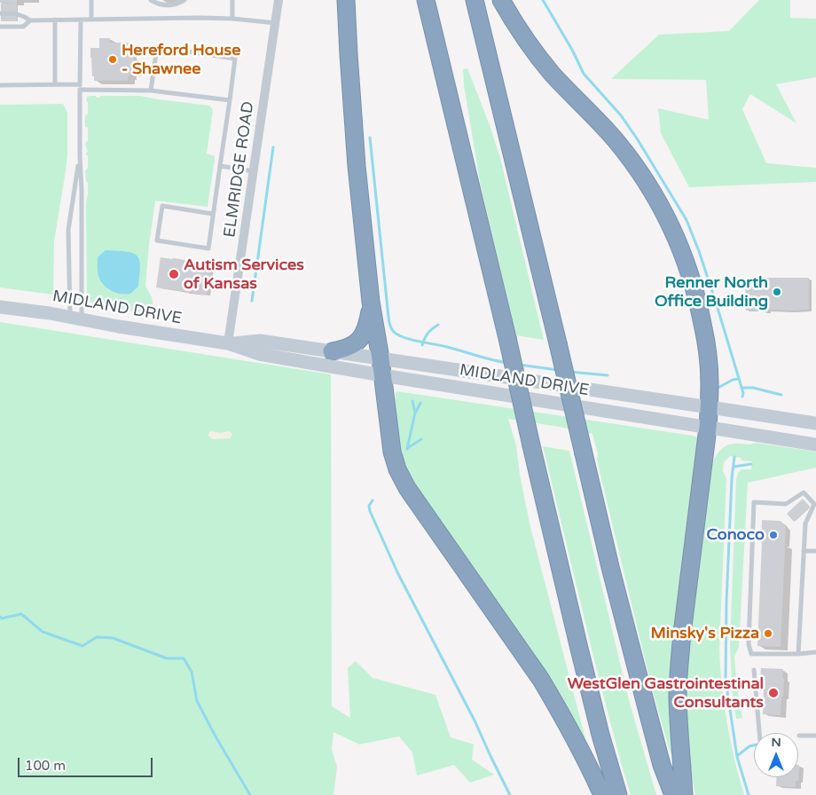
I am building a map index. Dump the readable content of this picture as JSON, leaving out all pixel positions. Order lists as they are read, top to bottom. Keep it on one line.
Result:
{"streets":{"main road":["MIDLAND DRIVE"],"street":["ELMRIDGE ROAD"]},"crossings":[["ELMRIDGE ROAD","MIDLAND DRIVE"]],"places":["Hereford House - Shawnee","Autism Services of Kansas","Renner North Office Building","Conoco","Minsky's Pizza","WestGlen Gastrointestinal Consultants"],"scale_bar":"100 m","north":"top"}
